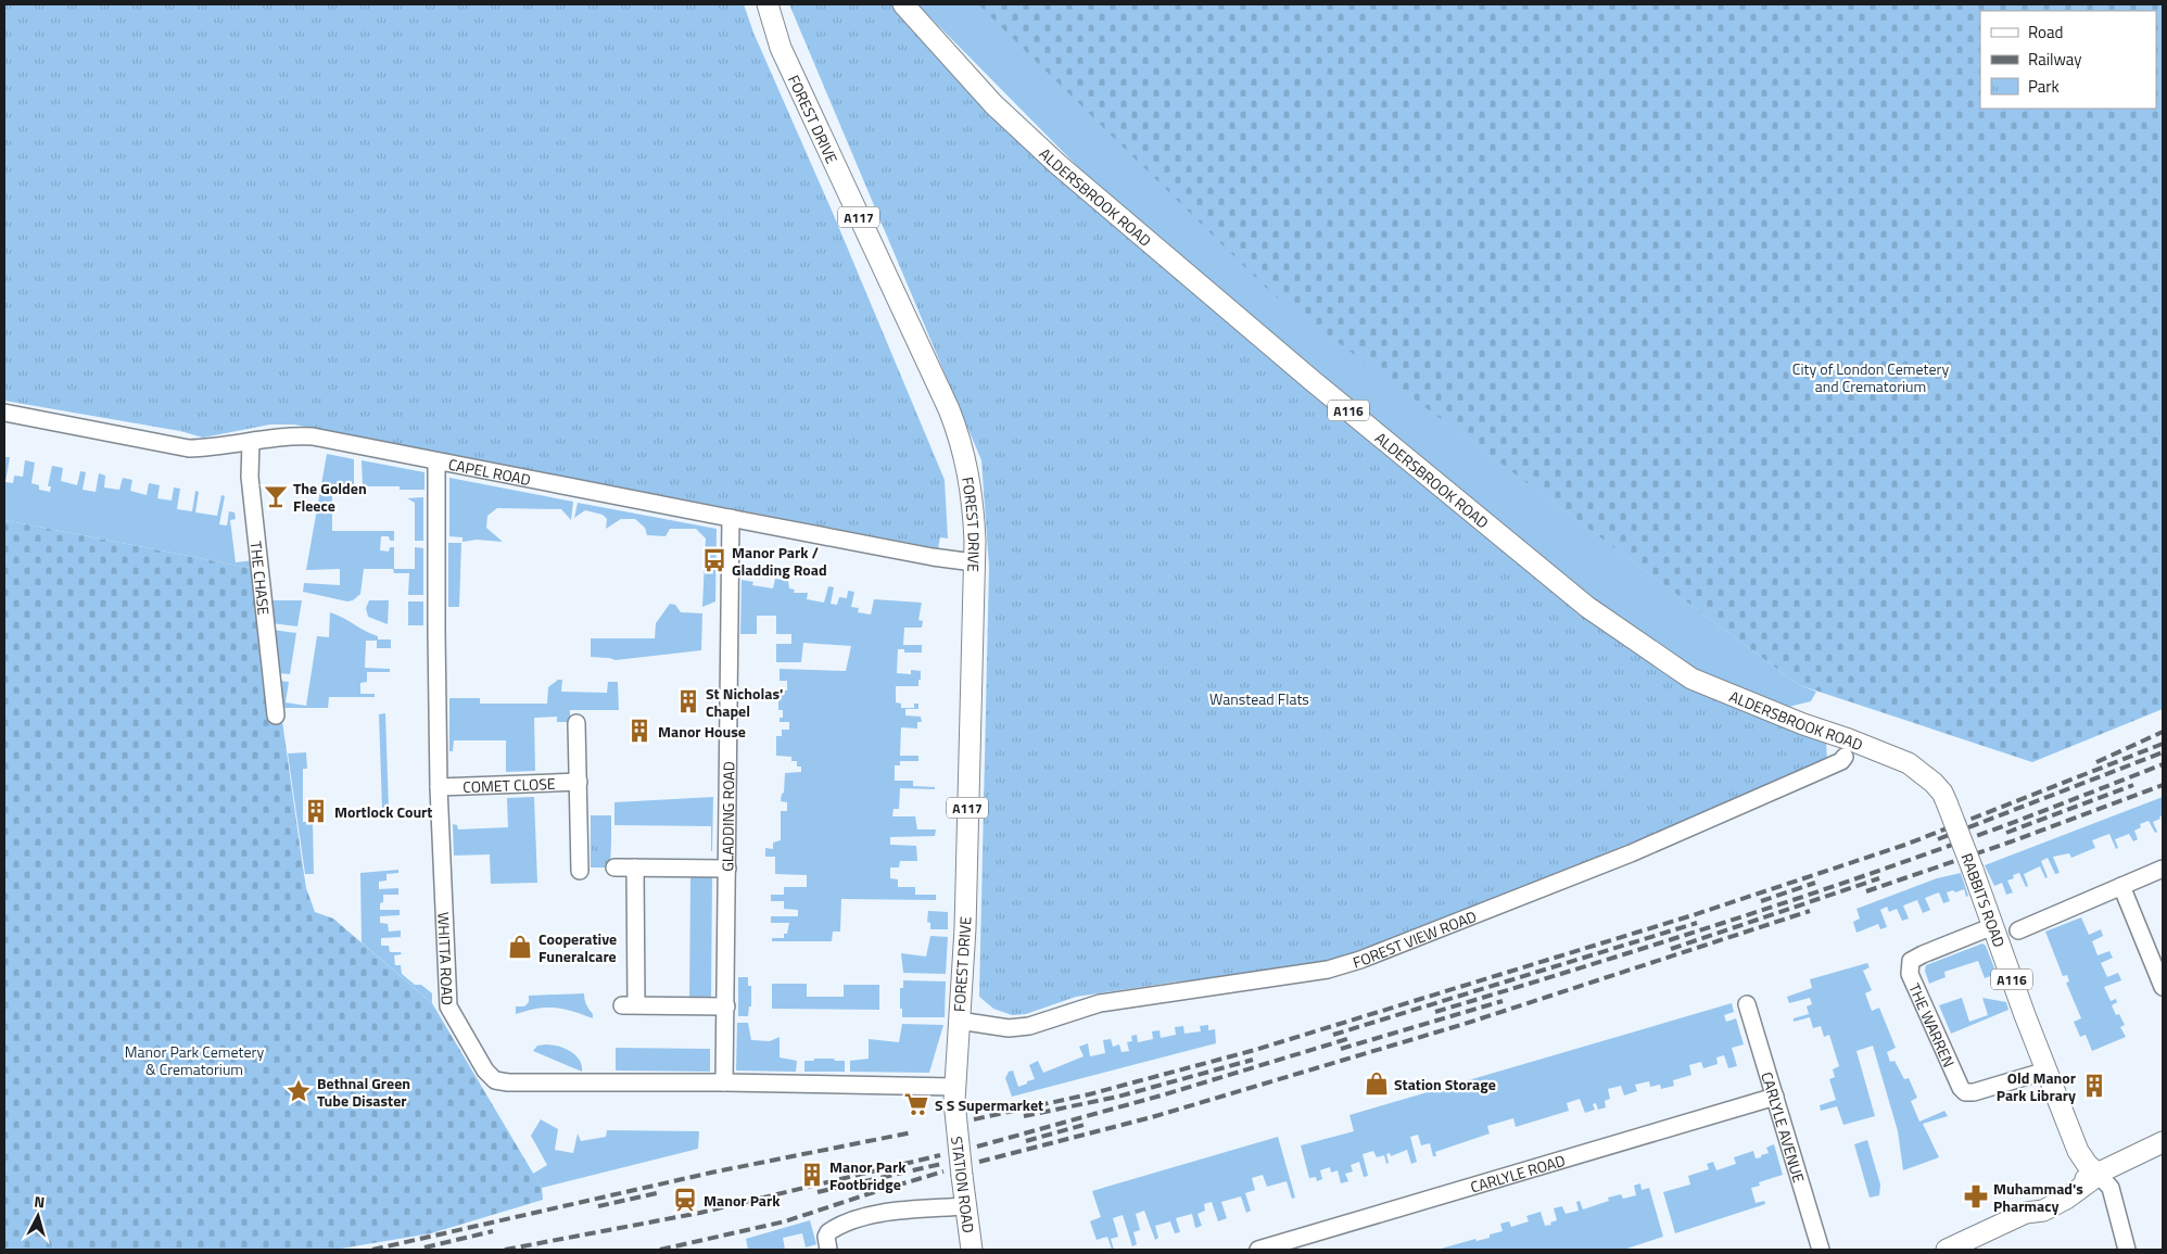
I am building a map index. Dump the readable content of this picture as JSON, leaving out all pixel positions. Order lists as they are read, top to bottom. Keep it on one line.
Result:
{"streets":{"main road":["FOREST DRIVE","ALDERSBROOK ROAD","A117","A116","RABBITS ROAD","STATION ROAD"],"street":["CAPEL ROAD","THE CHASE","COMET CLOSE","GLADDING ROAD","FOREST VIEW ROAD","WHITTA ROAD","THE WARREN","CARLYLE AVENUE","CARLYLE ROAD"]},"crossings":[["FOREST DRIVE","CAPEL ROAD"],["FOREST DRIVE","FOREST VIEW ROAD"],["FOREST DRIVE","WHITTA ROAD"],["FOREST DRIVE","STATION ROAD"],["ALDERSBROOK ROAD","RABBITS ROAD"],["CAPEL ROAD","THE CHASE"],["CAPEL ROAD","GLADDING ROAD"],["CAPEL ROAD","WHITTA ROAD"],["COMET CLOSE","WHITTA ROAD"],["GLADDING ROAD","WHITTA ROAD"],["RABBITS ROAD","THE WARREN"],["WHITTA ROAD","STATION ROAD"],["CARLYLE AVENUE","CARLYLE ROAD"]],"parks":["City of London Cemetery and Crematorium","Wanstead Flats","Manor Park Cemetery & Crematorium"],"places":{"bar":["The Golden Fleece"],"bus stop":["Manor Park / Gladding Road"],"building":["St Nicholas' Chapel","Manor House","Mortlock Court","Old Manor Park Library","Manor Park Footbridge"],"shop":["Cooperative Funeralcare","Station Storage"],"place":["Bethnal Green Tube Disaster"],"supermarket":["S S Supermarket"],"pharmacy":["Muhammad's Pharmacy"],"station":["Manor Park"]},"legend":["Road","Railway","Park"],"north":"top"}
